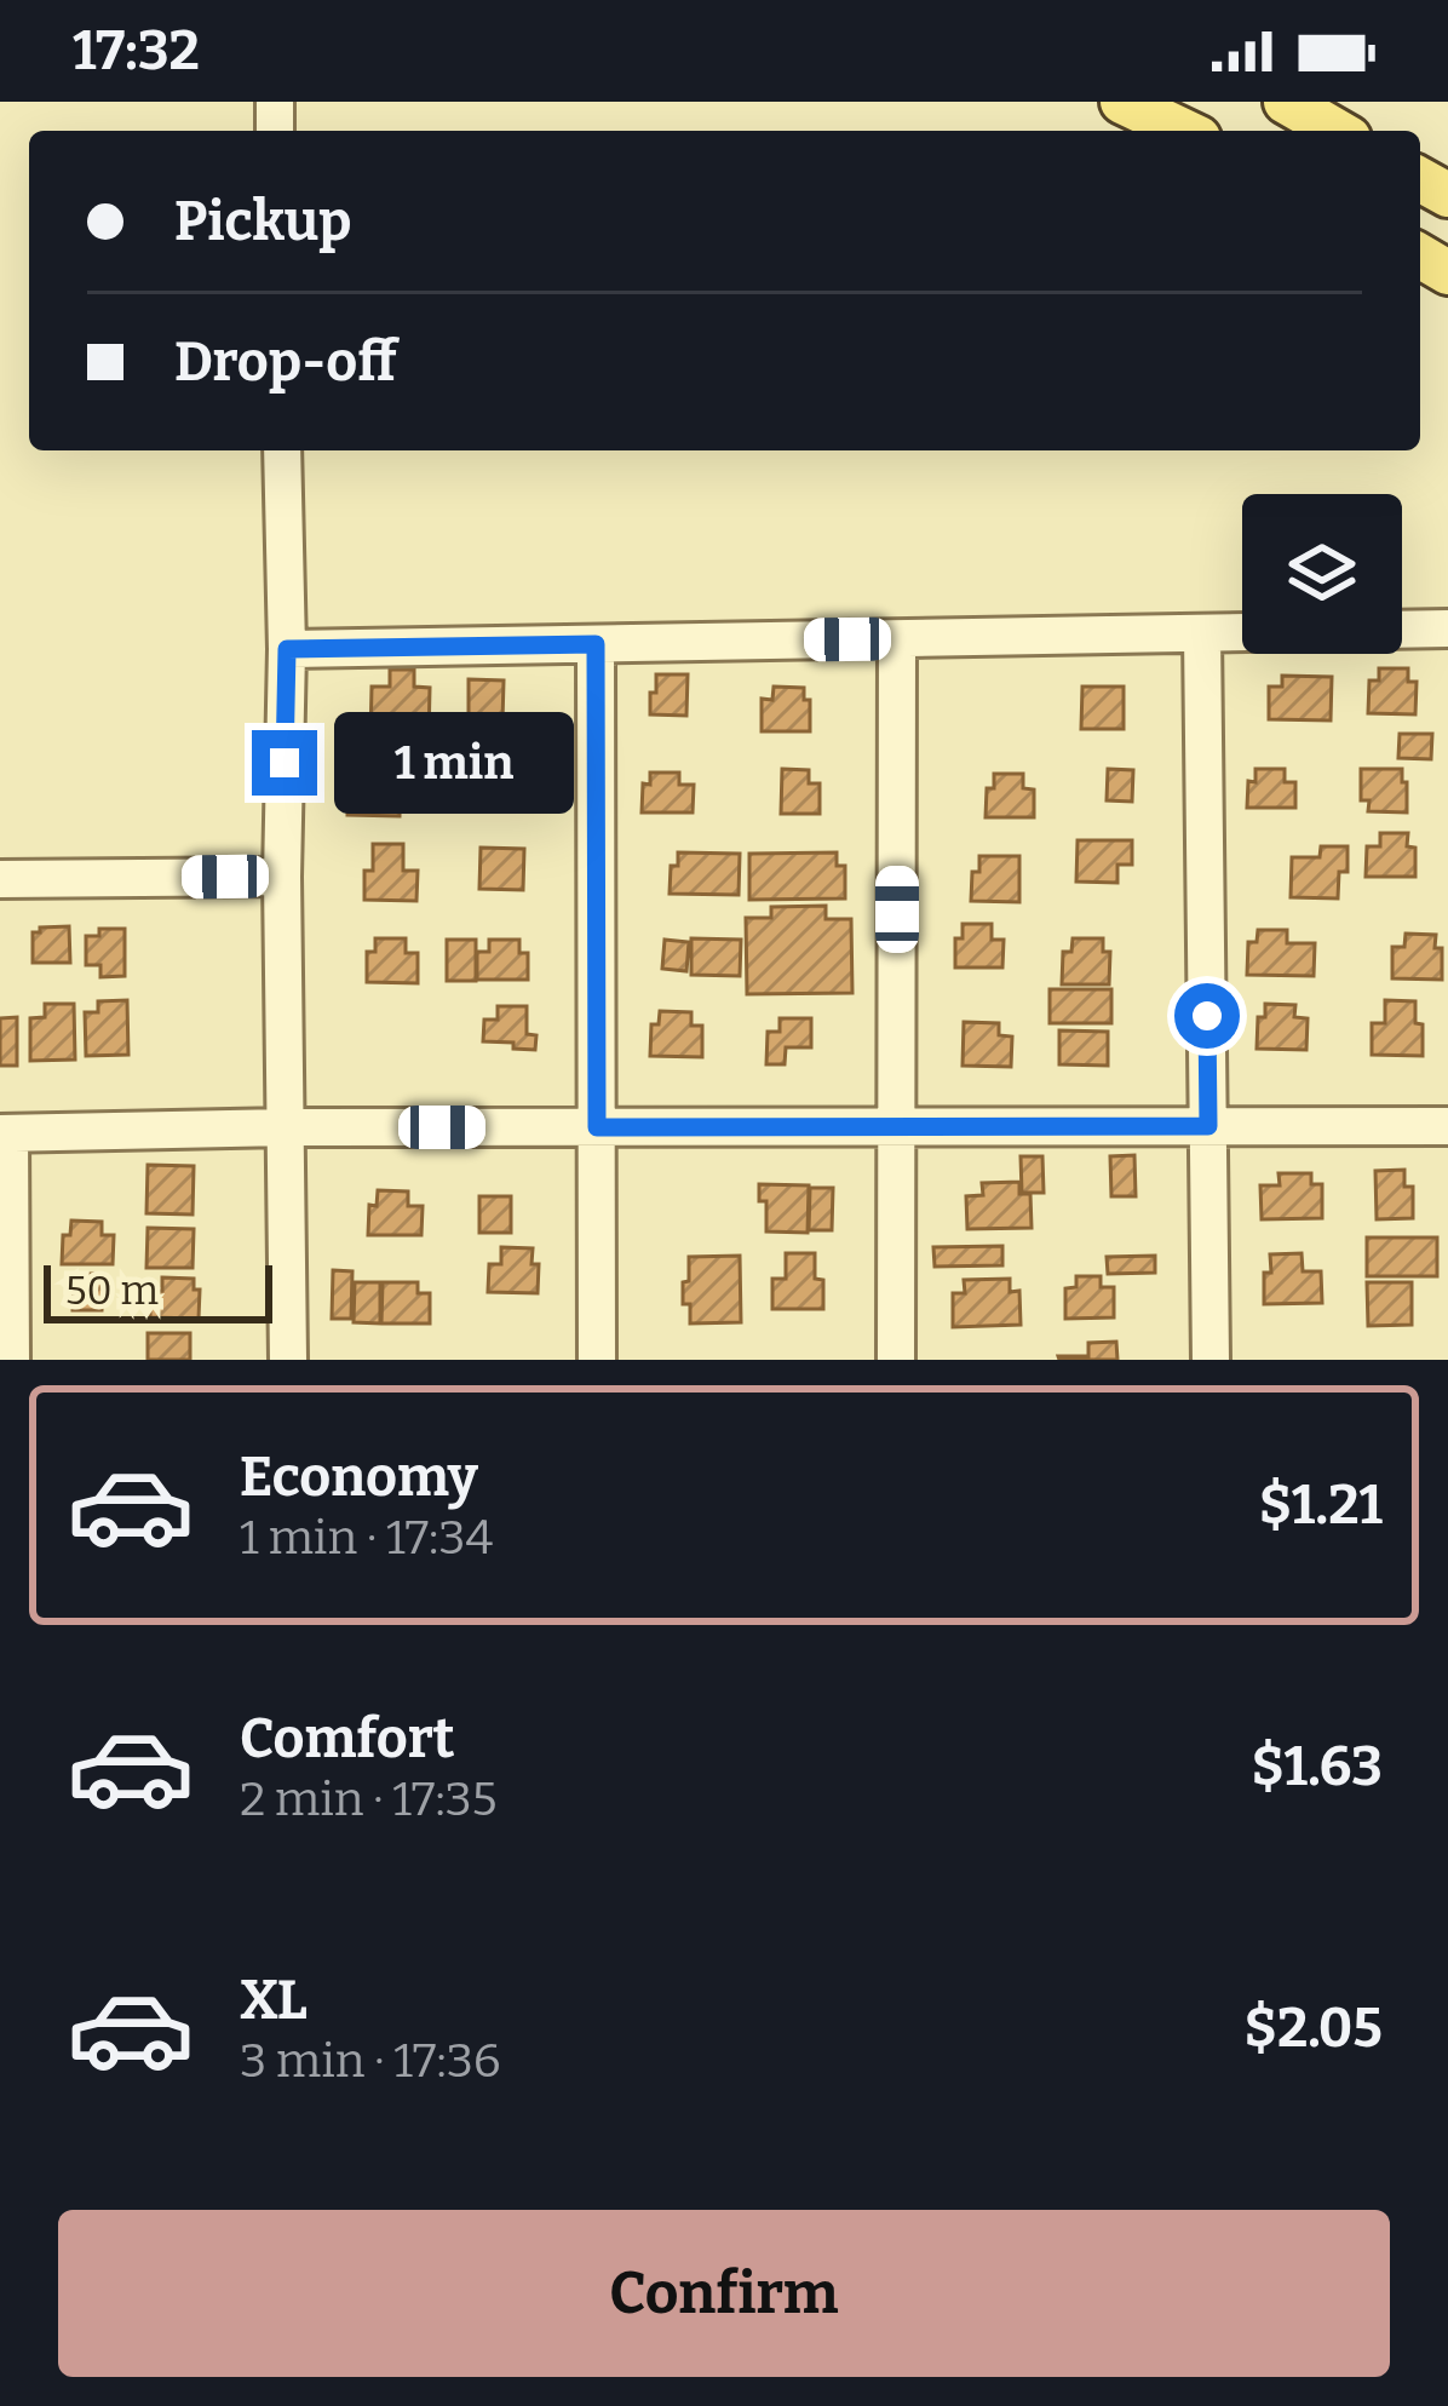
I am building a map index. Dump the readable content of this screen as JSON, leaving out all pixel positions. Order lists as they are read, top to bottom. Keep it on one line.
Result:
{"scale_bar":"50 m","page":{"status":"17:32","banner":["Pickup","Drop-off"],"bubble":"1 min","scale":"50 m","list":[{"name":"Economy","note":"1 min · 17:34","value":"$1.21"},{"name":"Comfort","note":"2 min · 17:35","value":"$1.63"},{"name":"XL","note":"3 min · 17:36","value":"$2.05"}],"buttons":"Confirm"}}
